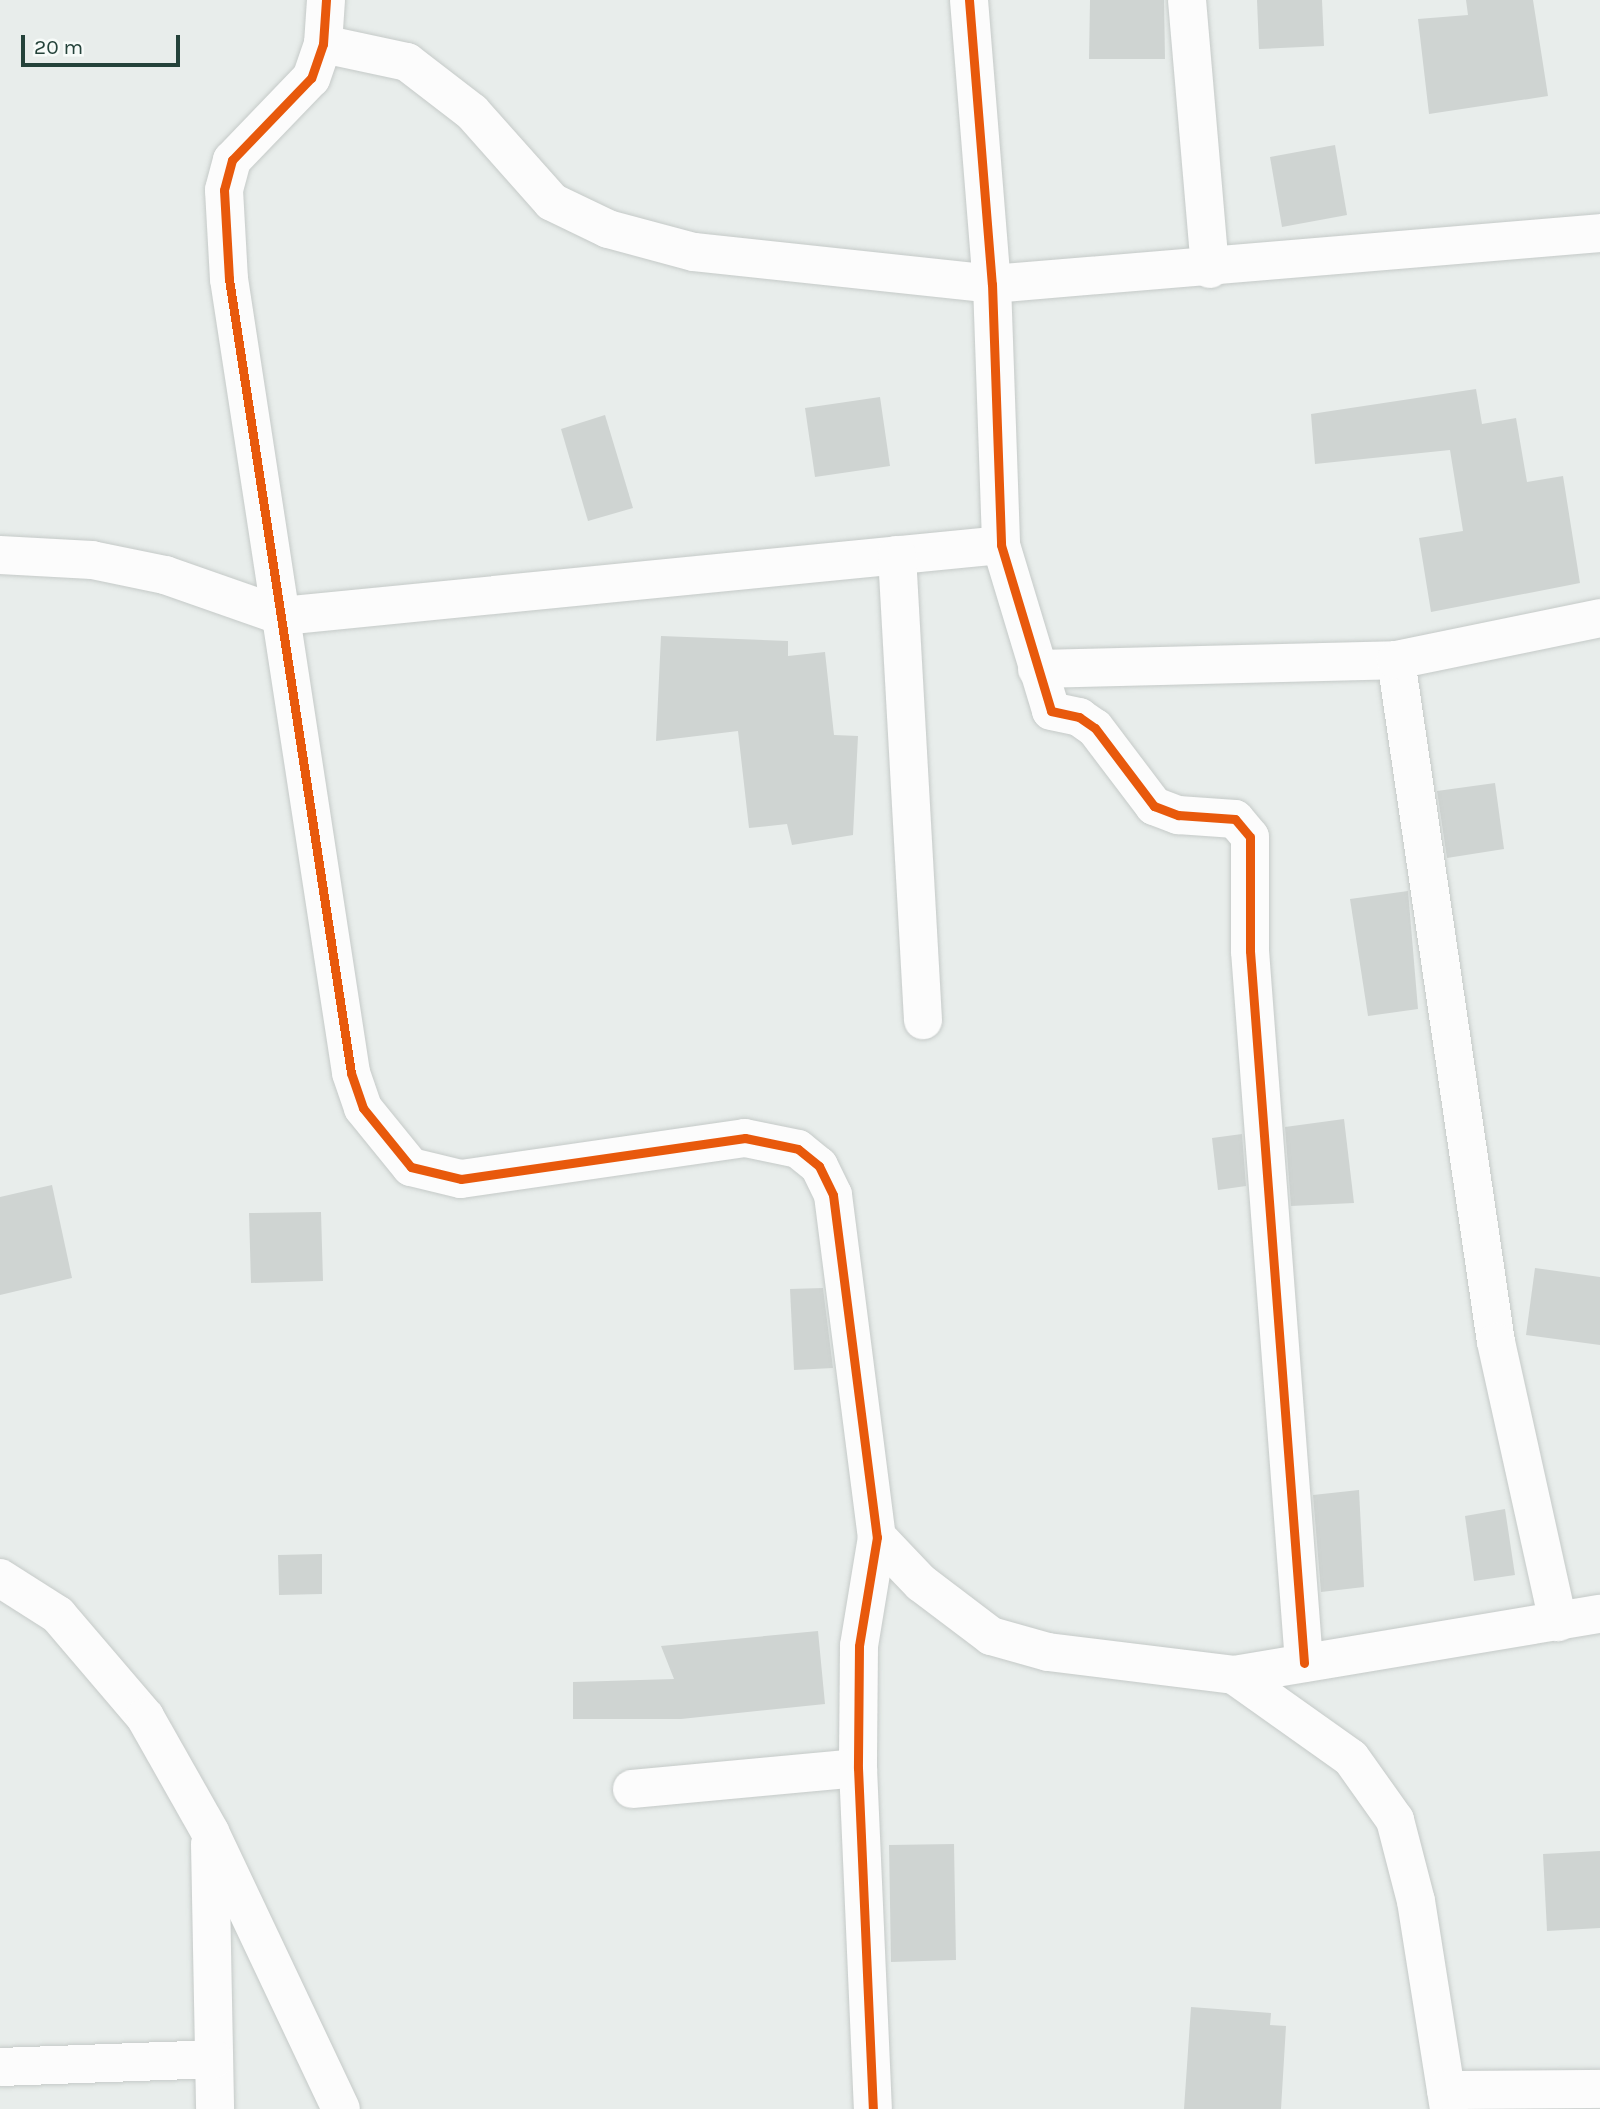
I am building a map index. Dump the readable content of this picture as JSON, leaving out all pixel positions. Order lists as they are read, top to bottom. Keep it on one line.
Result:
{"scale_bar":"20 m"}
